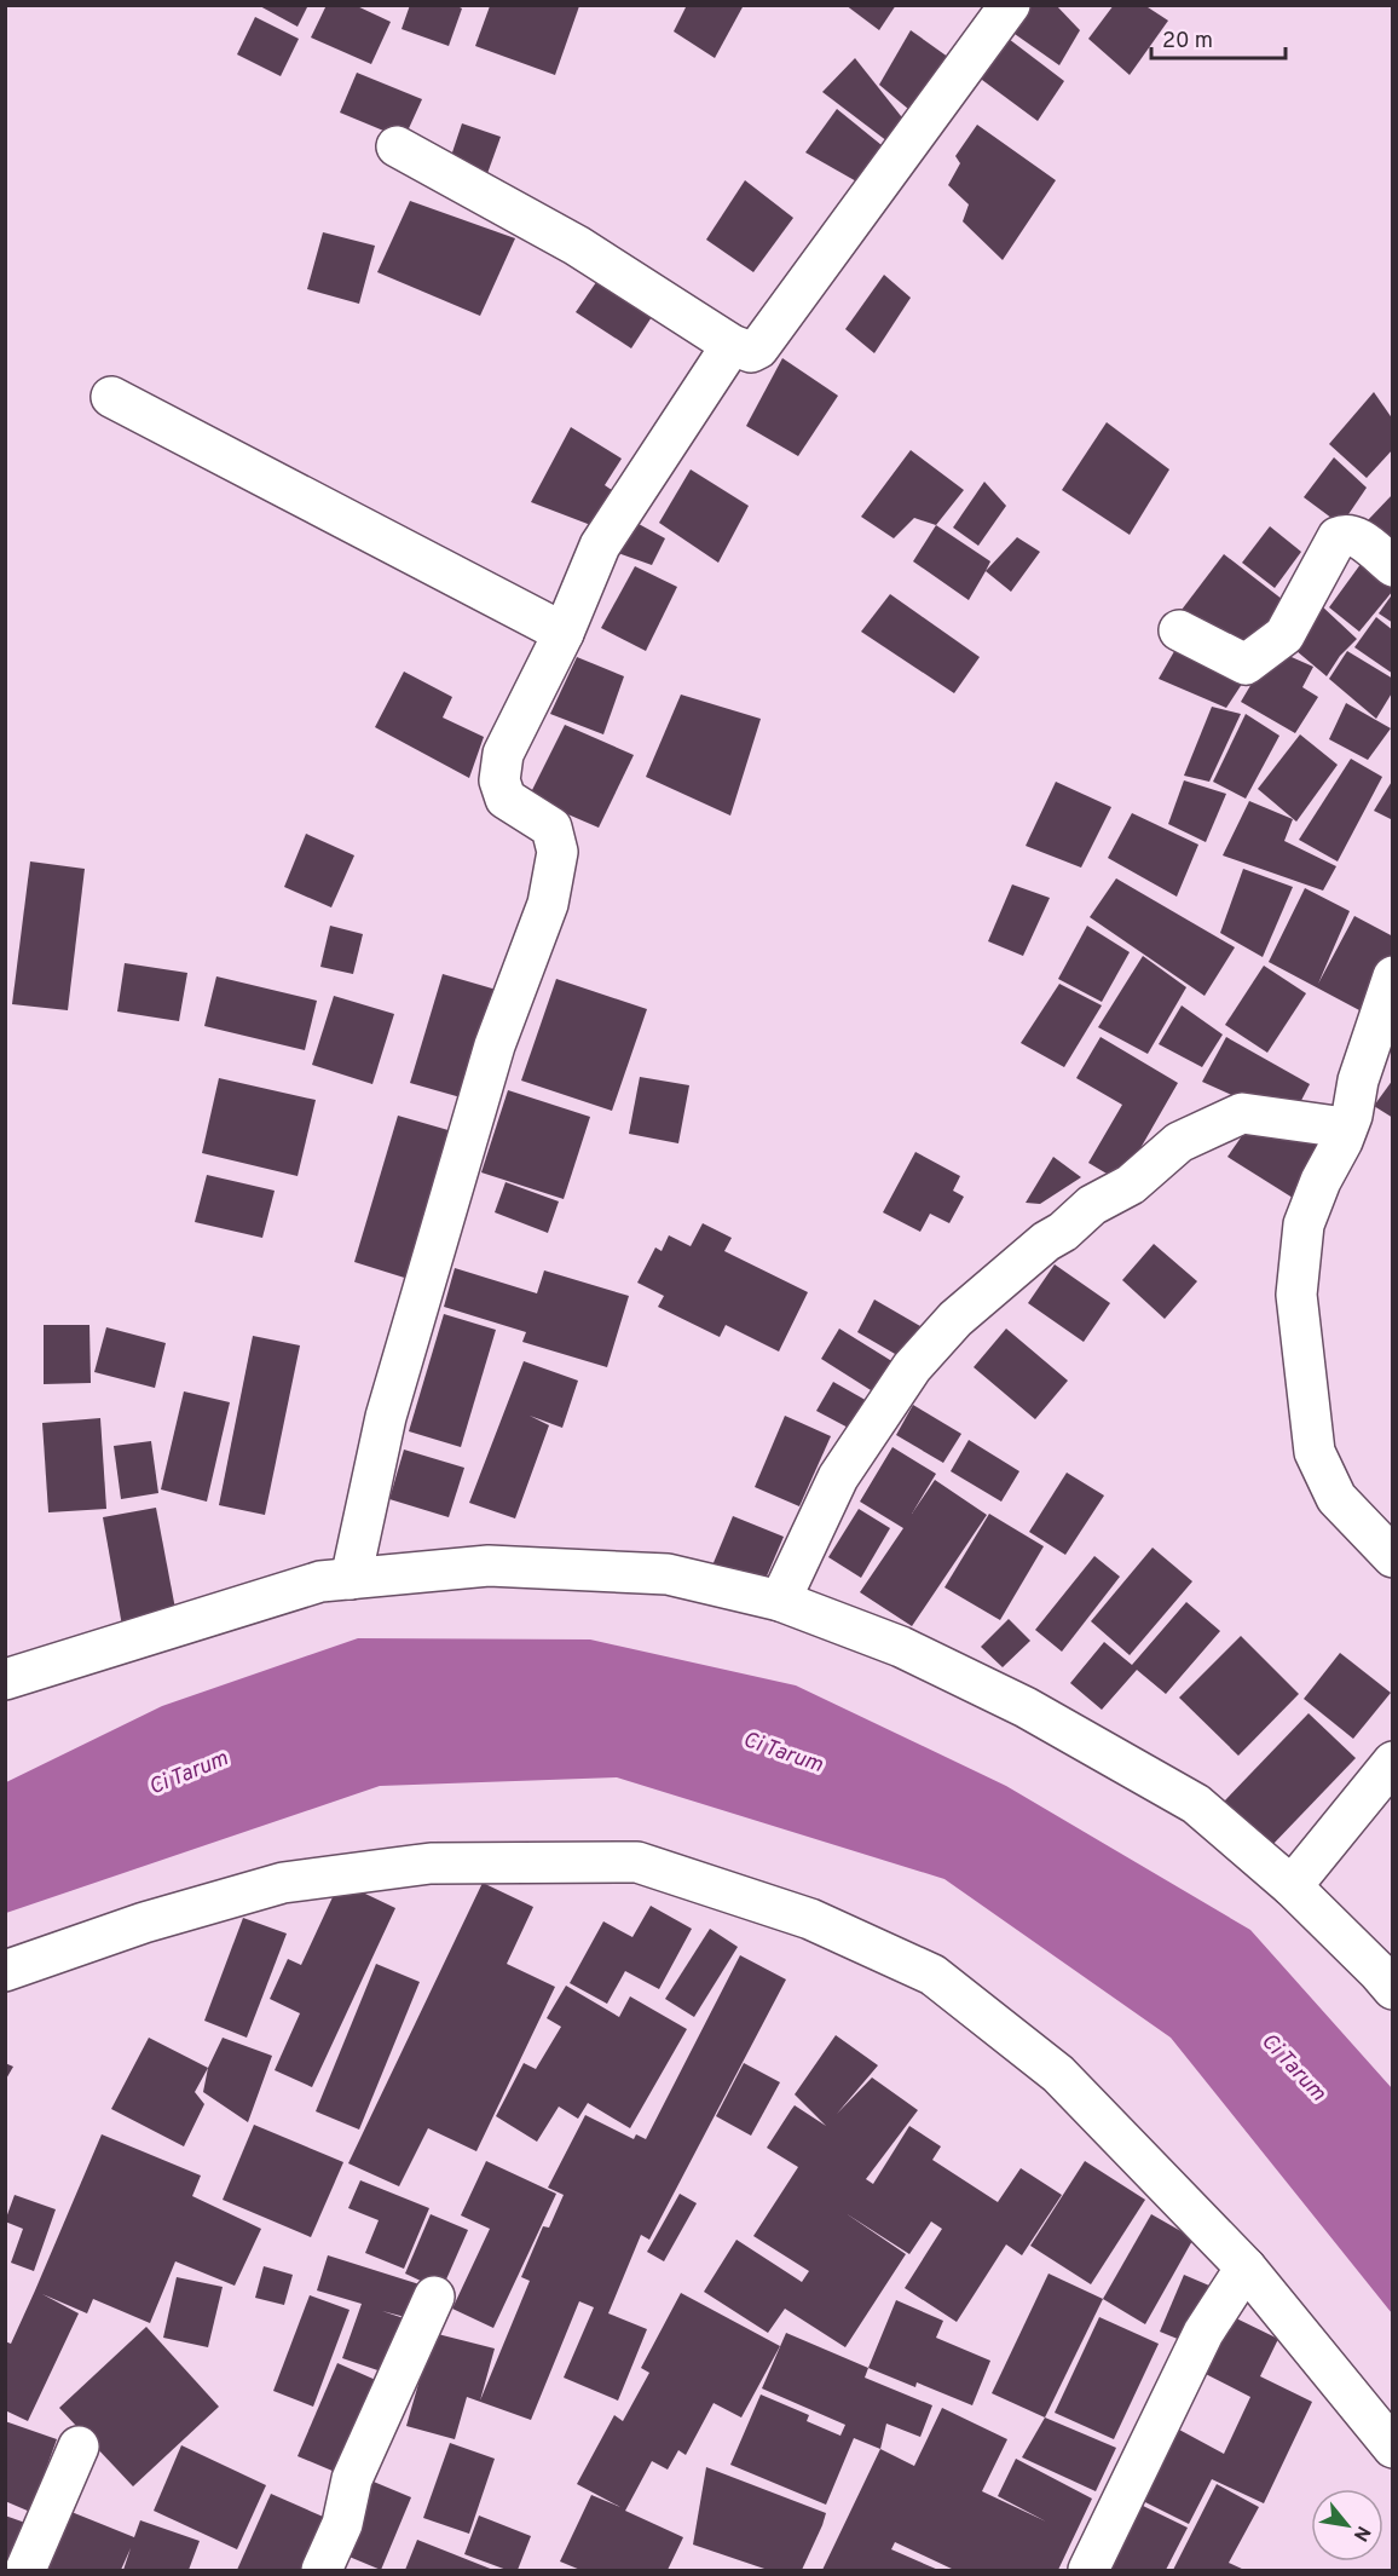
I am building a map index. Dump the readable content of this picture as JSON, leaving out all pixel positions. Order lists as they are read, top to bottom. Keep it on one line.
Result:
{"water":["Ci Tarum"],"scale_bar":"20 m","north":"bottom right"}
